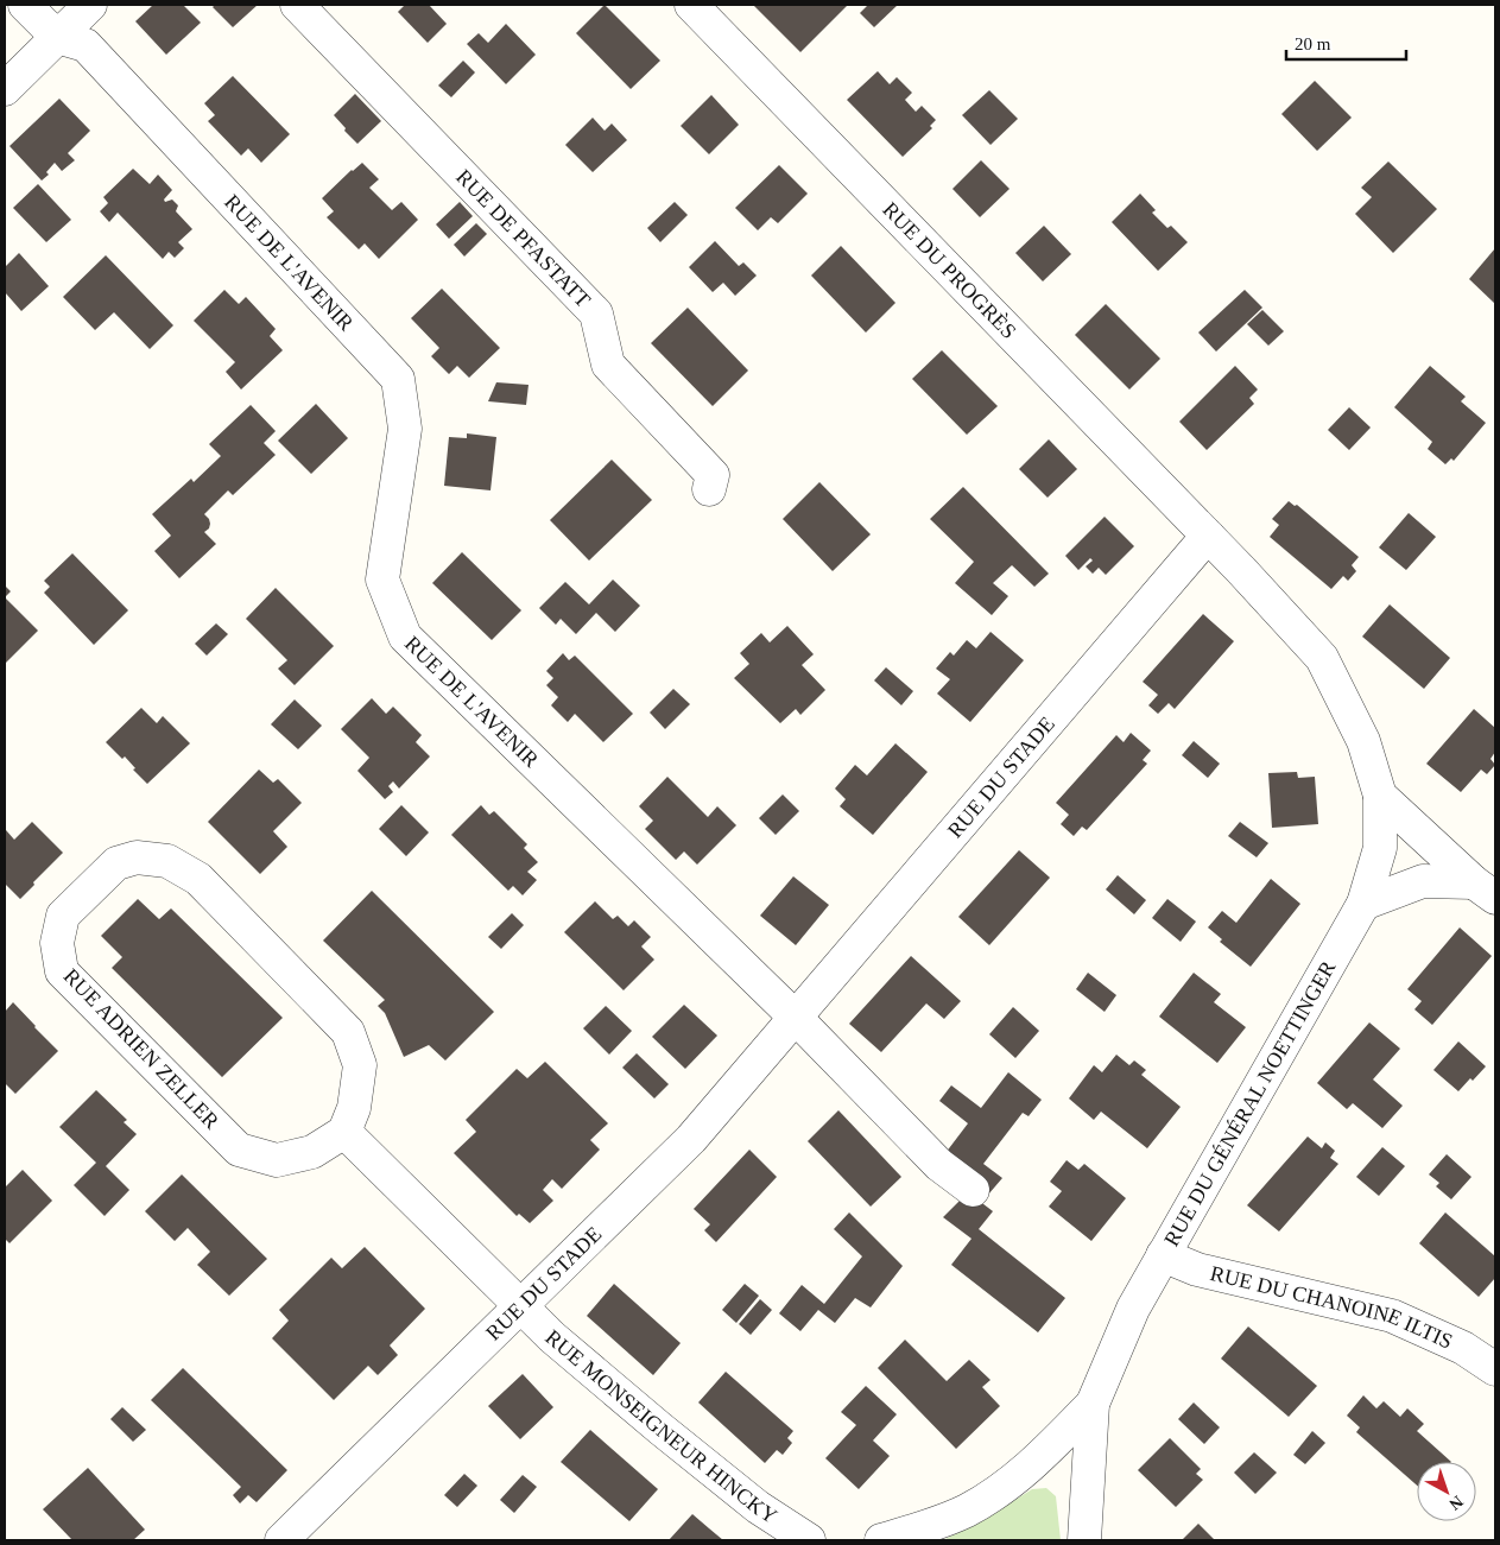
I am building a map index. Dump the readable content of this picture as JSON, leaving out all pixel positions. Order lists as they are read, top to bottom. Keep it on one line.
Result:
{"streets":{"street":["RUE DE PFASTATT","RUE DE L'AVENIR","RUE DU PROGRÈS","RUE DU STADE","RUE ADRIEN ZELLER","RUE DU GÉNÉRAL NOETTINGER","RUE DU CHANOINE ILTIS","RUE MONSEIGNEUR HINCKY"]},"crossings":[["RUE DE L'AVENIR","RUE DU STADE"],["RUE DU PROGRÈS","RUE DU STADE"],["RUE DU PROGRÈS","RUE DU GÉNÉRAL NOETTINGER"],["RUE DU STADE","RUE MONSEIGNEUR HINCKY"],["RUE DU GÉNÉRAL NOETTINGER","RUE DU CHANOINE ILTIS"]],"scale_bar":"20 m","north":"bottom right"}
